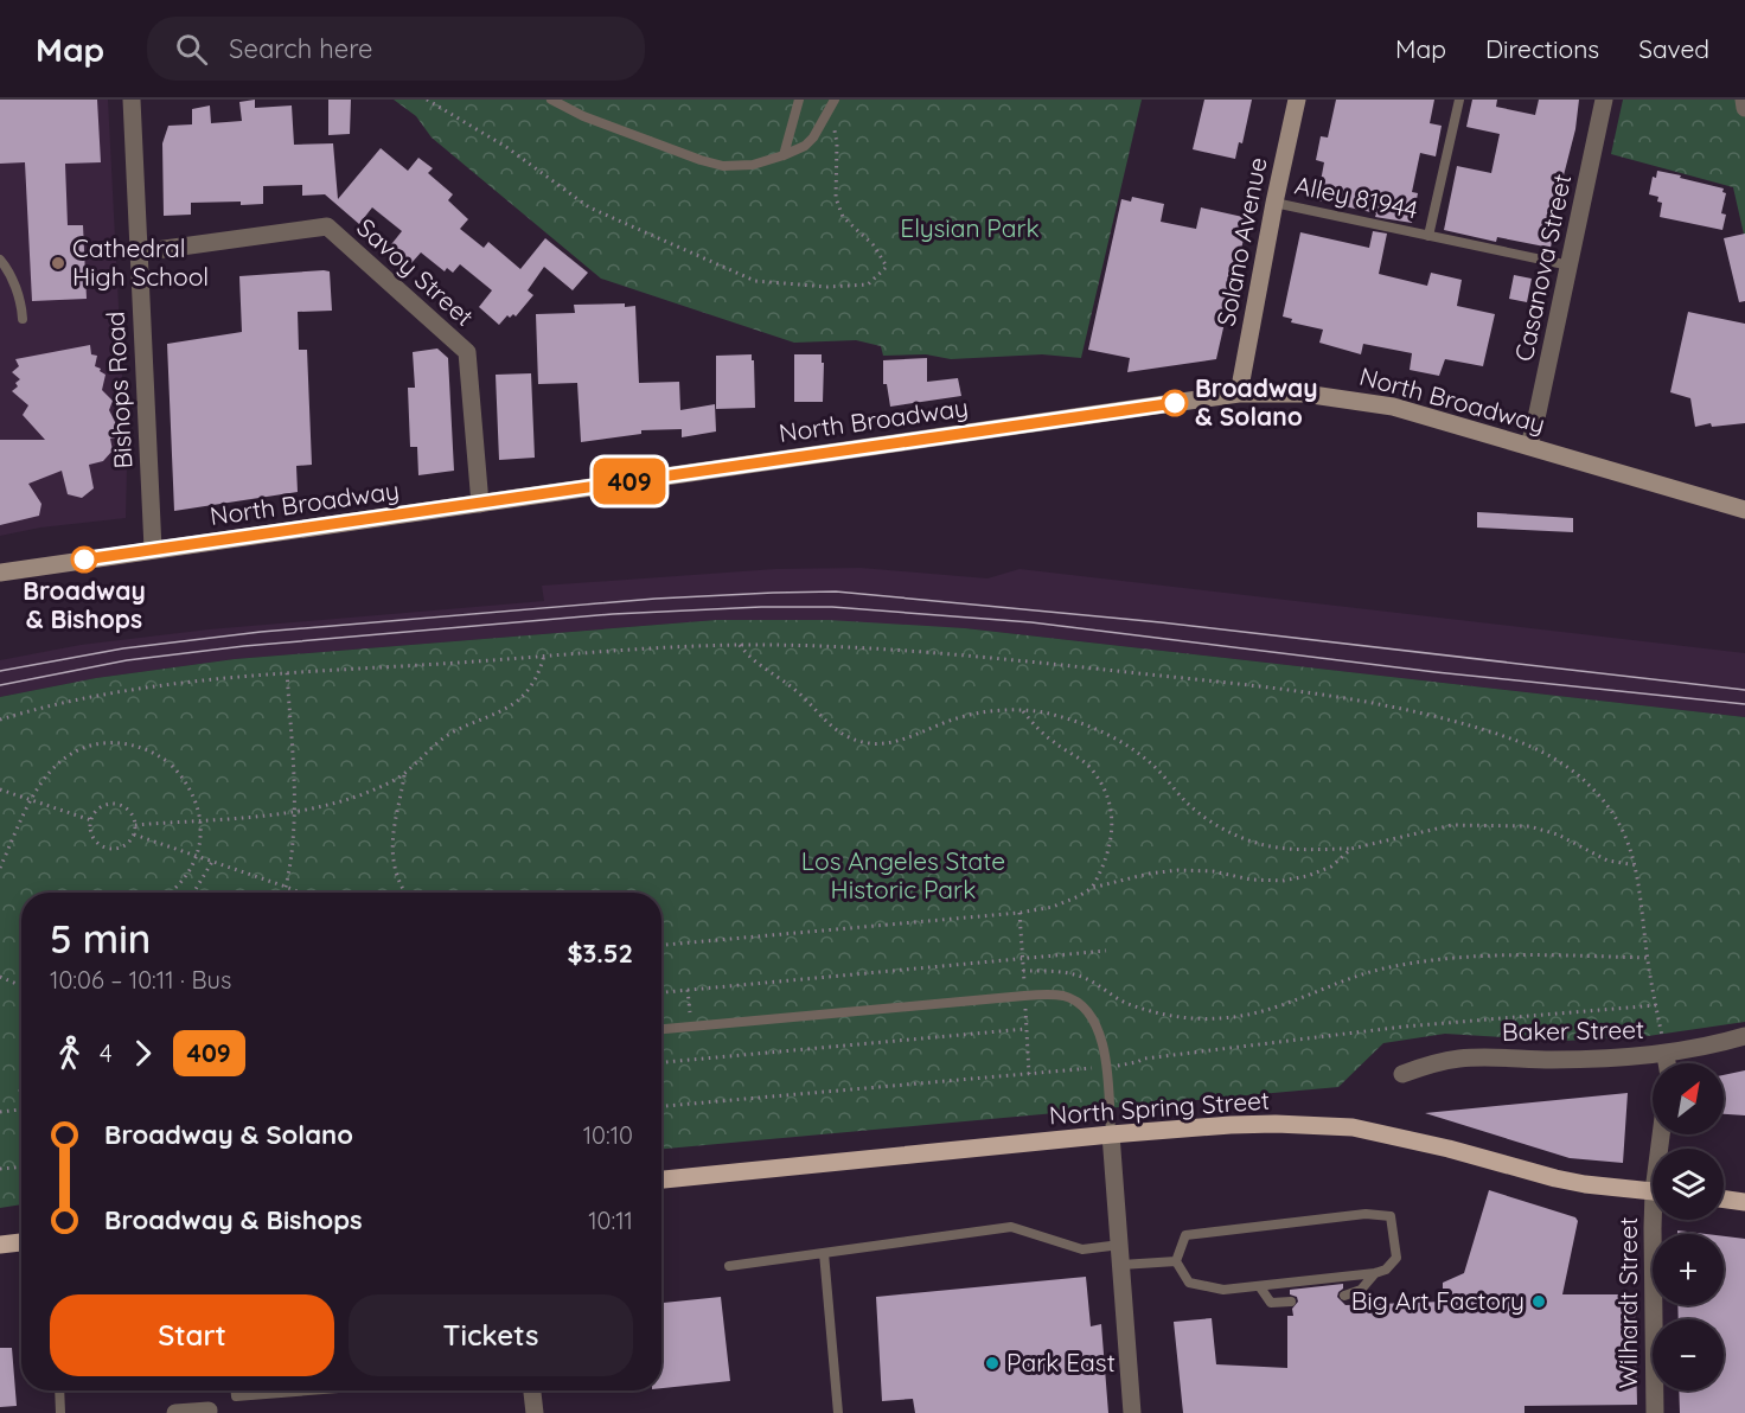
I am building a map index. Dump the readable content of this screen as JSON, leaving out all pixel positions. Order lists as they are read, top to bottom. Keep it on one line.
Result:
{"streets":{"main road":["Solano Avenue","North Broadway","North Spring Street"],"street":["Casanova Street","Savoy Street","Bishops Road","Baker Street","Wilhardt Street"],"lane":["Alley 81944"]},"crossings":[["Alley 81944","Solano Avenue"],["Alley 81944","Casanova Street"],["Solano Avenue","North Broadway"],["Casanova Street","North Broadway"],["Savoy Street","Bishops Road"],["Savoy Street","North Broadway"],["Bishops Road","North Broadway"]],"parks":["Elysian Park","Los Angeles State Historic Park"],"places":["Cathedral High School","Broadway & Solano","Broadway & Bishops","Big Art Factory","Park East"],"lines":["bus line 409"],"north":"top right","page":{"header":"Map","search":"Search here","nav":["Map","Directions","Saved"],"on_map":"409","heading":["5 min","10:06 – 10:11 · Bus","$3.52"],"legs":["4","409"],"map_buttons":["+","−"],"list":[{"name":"Broadway & Solano","value":"10:10"},{"name":"Broadway & Bishops","value":"10:11"}],"buttons":["Start","Tickets"]}}
